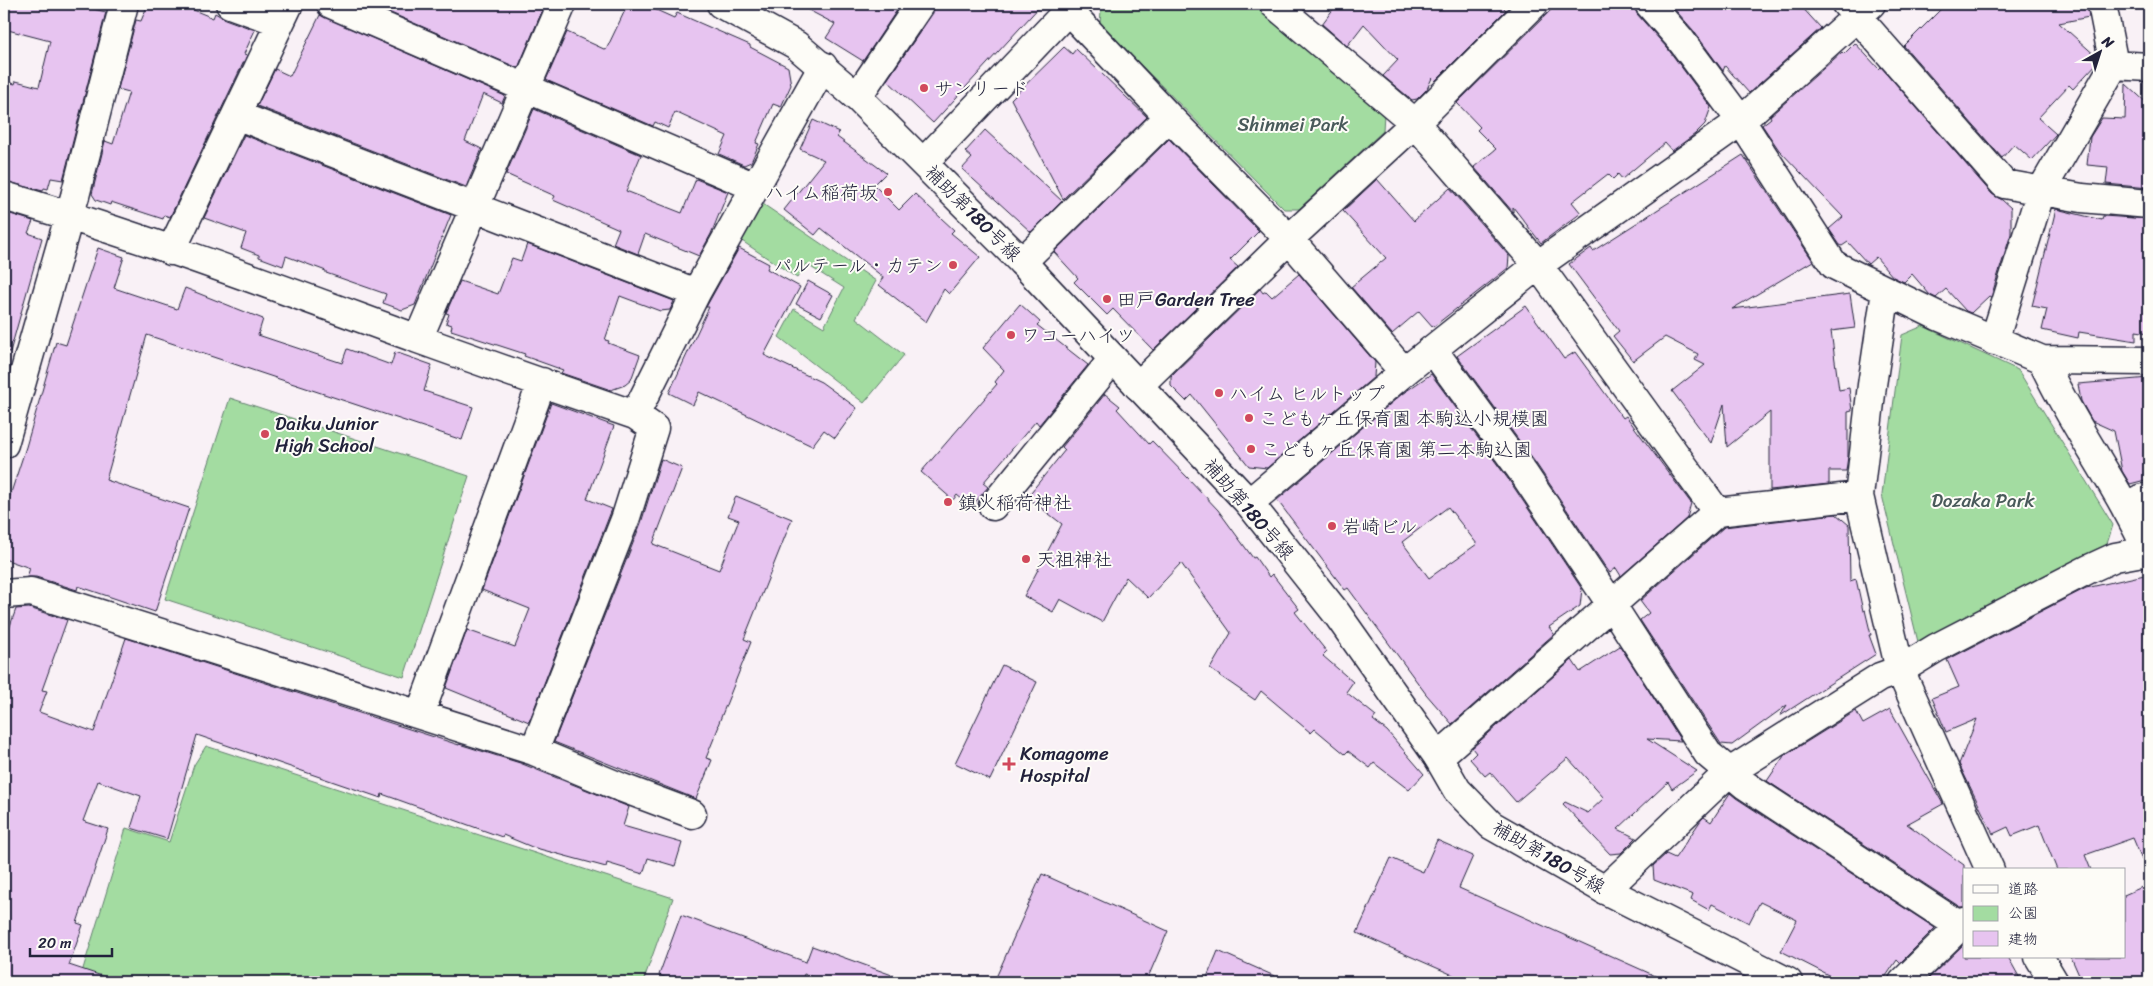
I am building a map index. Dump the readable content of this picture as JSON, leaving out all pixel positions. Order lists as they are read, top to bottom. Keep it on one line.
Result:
{"streets":{"street":["補助第180号線"]},"parks":["Shinmei Park","Dozaka Park"],"places":{"other":["サンリード","ハイム稲荷坂","パルテール・カテン","田戸Garden Tree","ワコーハイツ","ハイム ヒルトップ","こどもヶ丘保育園 本駒込小規模園","Daiku Junior High School","こどもヶ丘保育園 第二本駒込園","鎮火稲荷神社","岩崎ビル","天祖神社"],"health":["Komagome Hospital"]},"legend":["道路","公園","建物"],"scale_bar":"20 m","north":"top right"}
